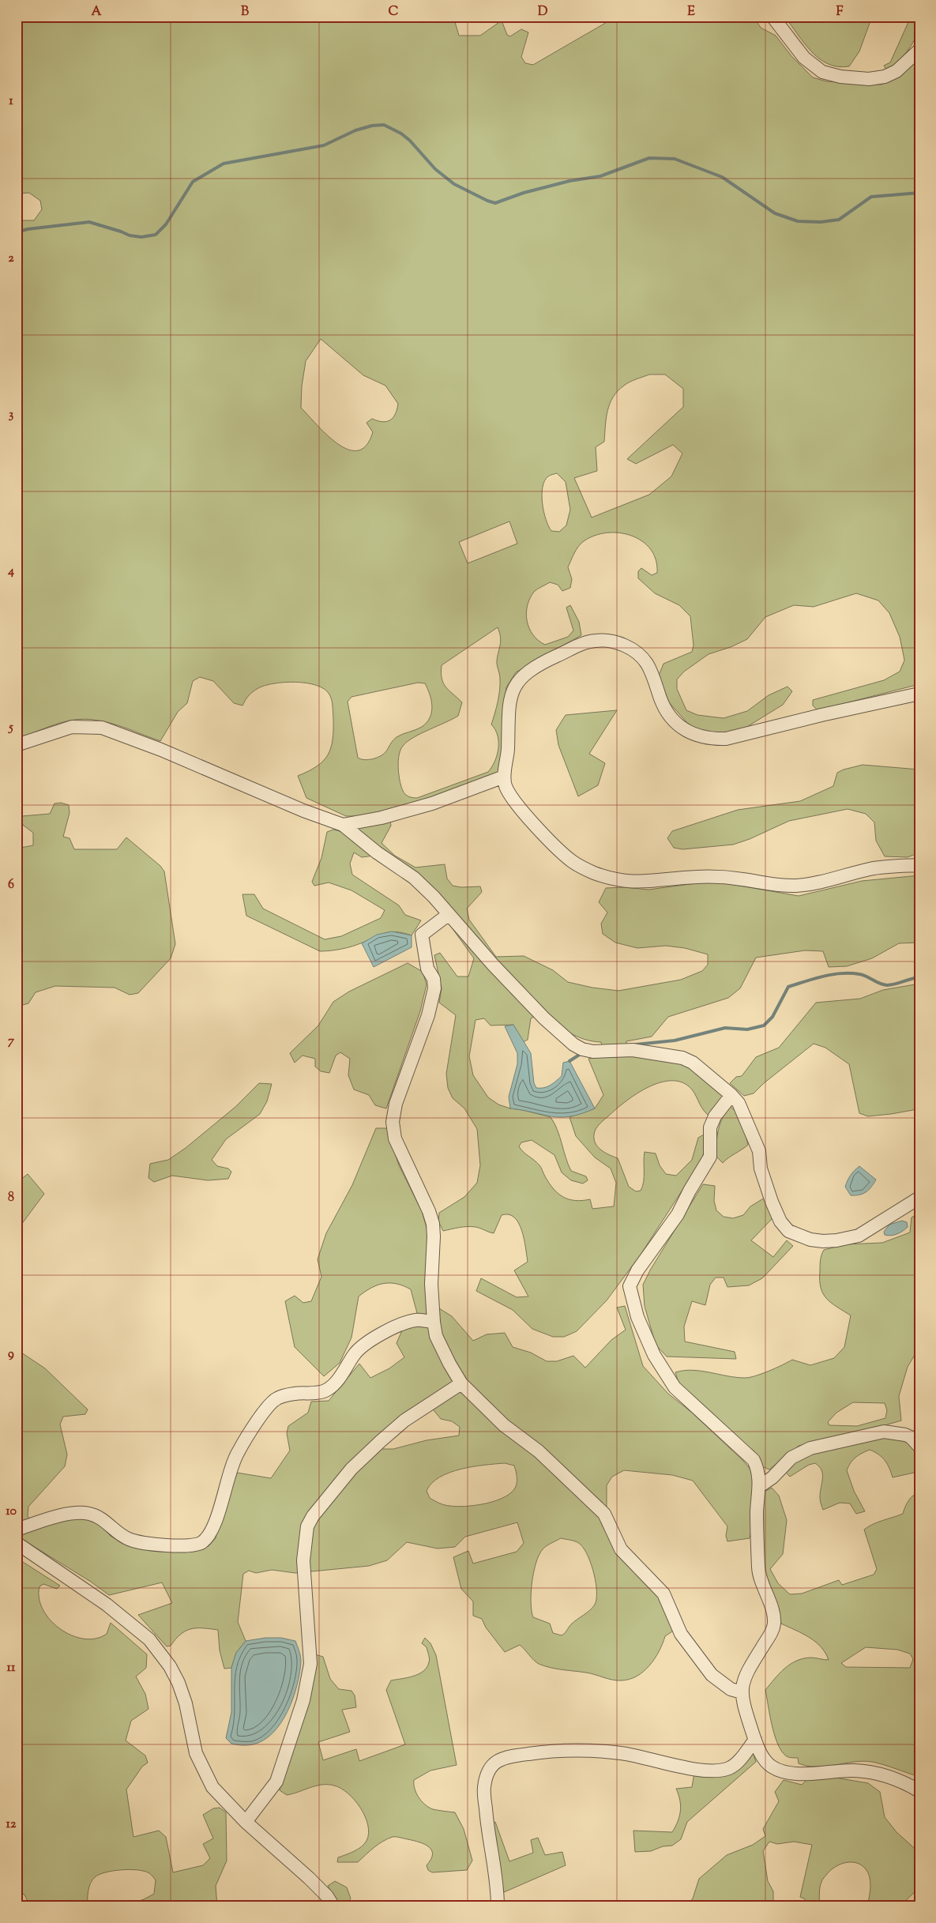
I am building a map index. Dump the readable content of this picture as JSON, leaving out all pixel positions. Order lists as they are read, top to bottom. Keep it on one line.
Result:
{"grid":{"columns":["A","B","C","D","E","F"],"rows":["1","2","3","4","5","6","7","8","9","10","11","12"]}}
